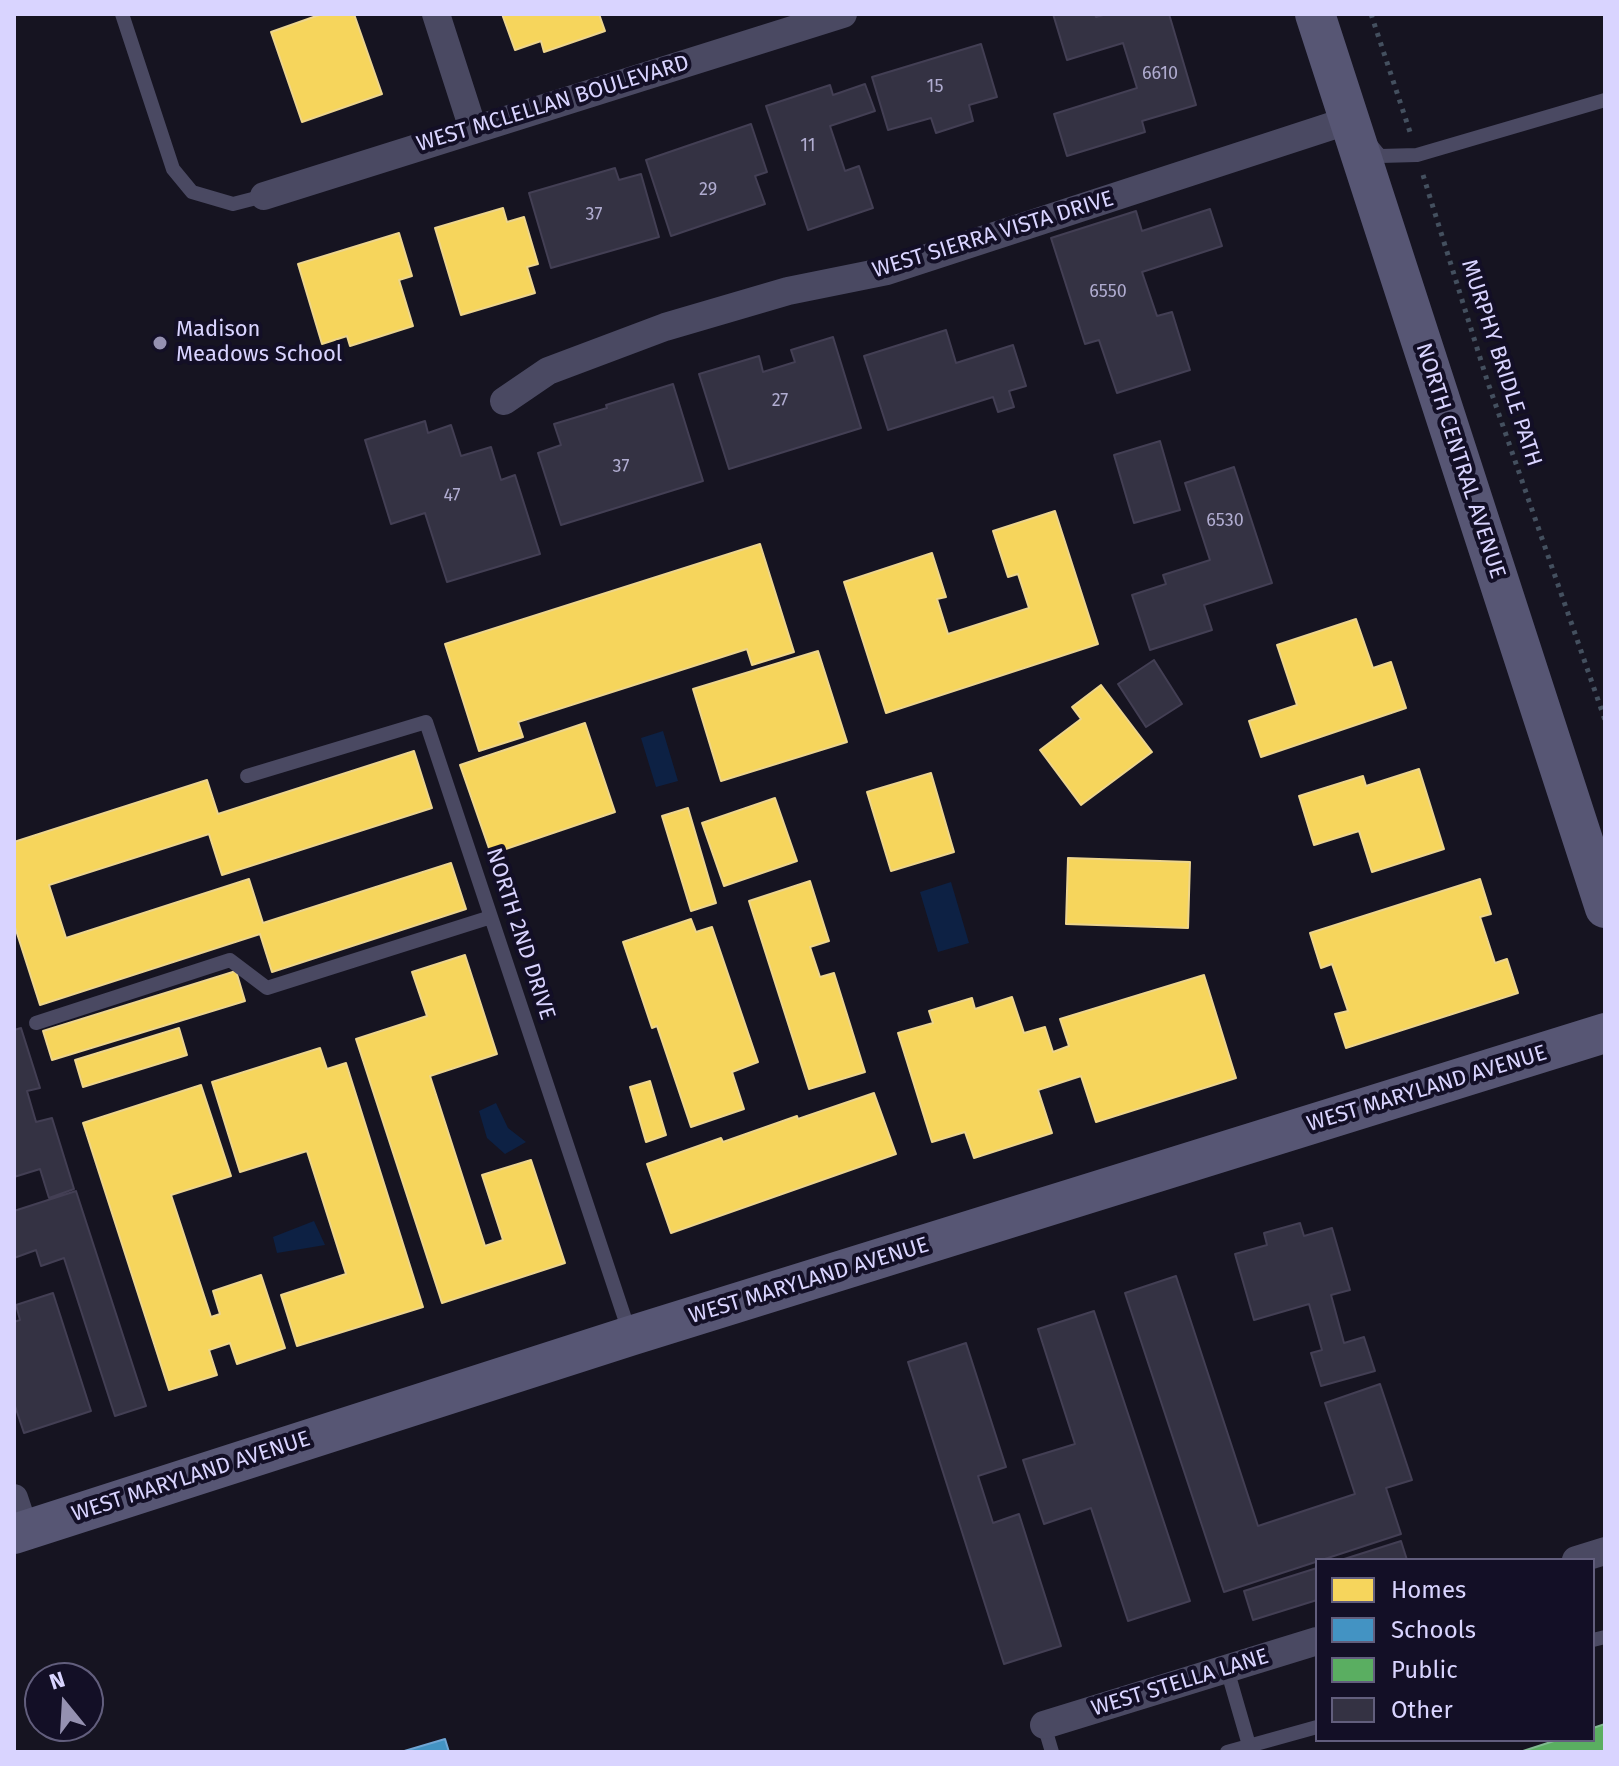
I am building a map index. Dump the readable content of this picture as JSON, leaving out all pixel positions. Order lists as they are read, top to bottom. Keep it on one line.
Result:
{"streets":{"street":["WEST MCLELLAN BOULEVARD","WEST SIERRA VISTA DRIVE","NORTH CENTRAL AVENUE","WEST MARYLAND AVENUE","WEST STELLA LANE"],"lane":["NORTH 2ND DRIVE"],"path":["MURPHY BRIDLE PATH"]},"crossings":[["WEST SIERRA VISTA DRIVE","NORTH CENTRAL AVENUE"],["NORTH 2ND DRIVE","WEST MARYLAND AVENUE"]],"places":["Madison Meadows School"],"house_numbers":["6610","15","11","29","37","6550","27","37","47","6530"],"legend":["Homes","Schools","Public","Other"],"north":"top"}
